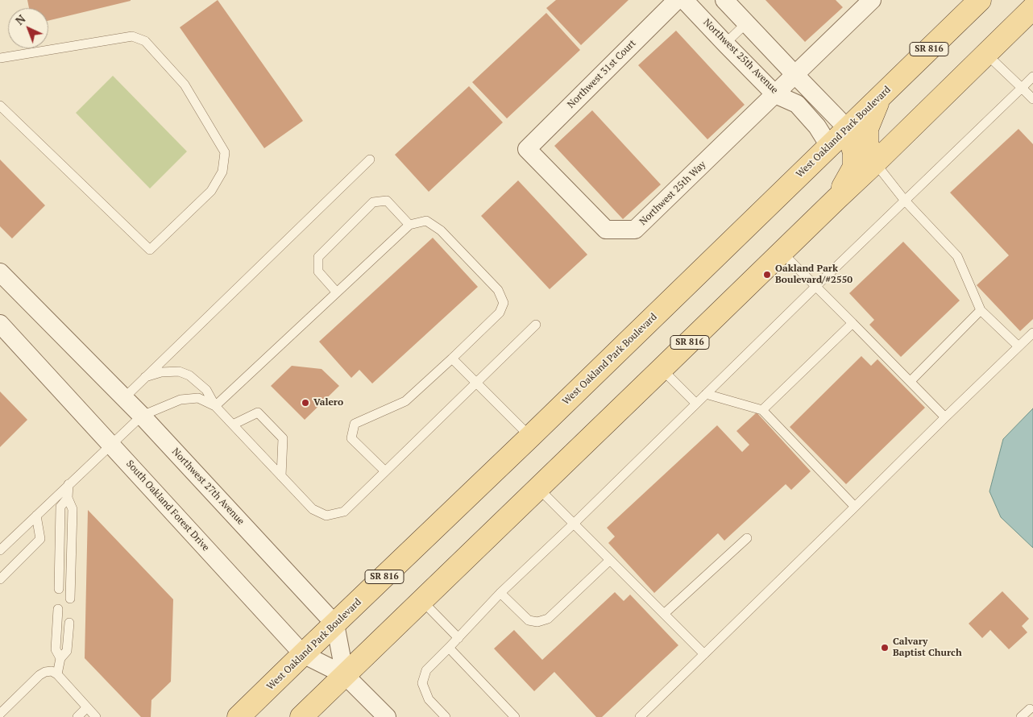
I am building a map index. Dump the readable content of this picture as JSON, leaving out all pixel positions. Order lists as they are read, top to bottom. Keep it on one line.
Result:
{"streets":{"main road":["SR 816","West Oakland Park Boulevard"],"street":["Northwest 25th Avenue","Northwest 31st Court","Northwest 25th Way","Northwest 27th Avenue","South Oakland Forest Drive"]},"crossings":[["SR 816","South Oakland Forest Drive"],["Northwest 25th Avenue","West Oakland Park Boulevard"],["Northwest 25th Avenue","Northwest 25th Way"],["Northwest 31st Court","Northwest 25th Way"],["West Oakland Park Boulevard","Northwest 27th Avenue"],["West Oakland Park Boulevard","South Oakland Forest Drive"]],"places":["Oakland Park Boulevard/#2550","Valero","Calvary Baptist Church"],"north":"top left"}
